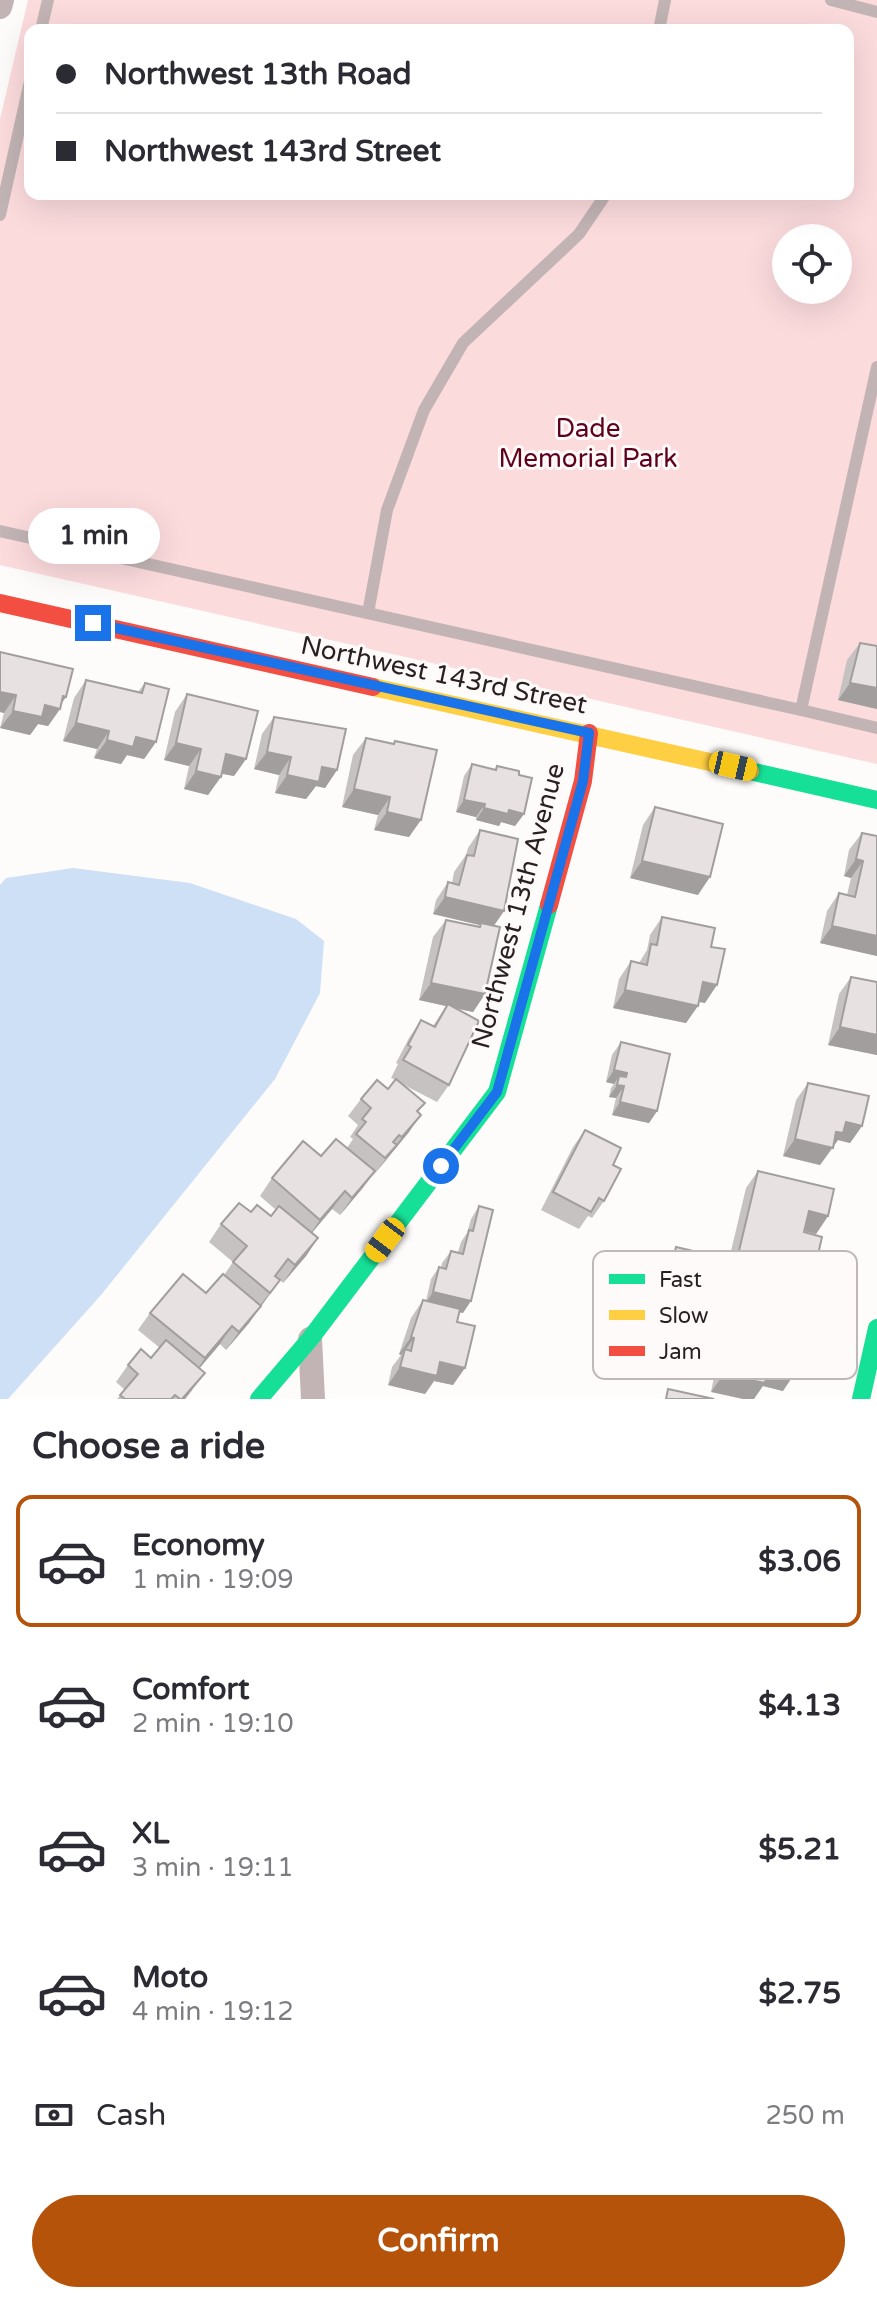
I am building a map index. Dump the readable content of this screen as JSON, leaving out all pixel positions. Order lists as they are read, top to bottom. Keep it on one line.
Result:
{"streets":{"street":["Northwest 143rd Street","Northwest 13th Avenue"]},"crossings":[["Northwest 143rd Street","Northwest 13th Avenue"]],"parks":["Dade Memorial Park"],"legend":["Fast","Slow","Jam"],"page":{"banner":["Northwest 13th Road","Northwest 143rd Street"],"bubble":"1 min","heading":"Choose a ride","list":[{"name":"Economy","note":"1 min · 19:09","value":"$3.06"},{"name":"Comfort","note":"2 min · 19:10","value":"$4.13"},{"name":"XL","note":"3 min · 19:11","value":"$5.21"},{"name":"Moto","note":"4 min · 19:12","value":"$2.75"}],"pay":["Cash","250 m"],"buttons":"Confirm"}}
